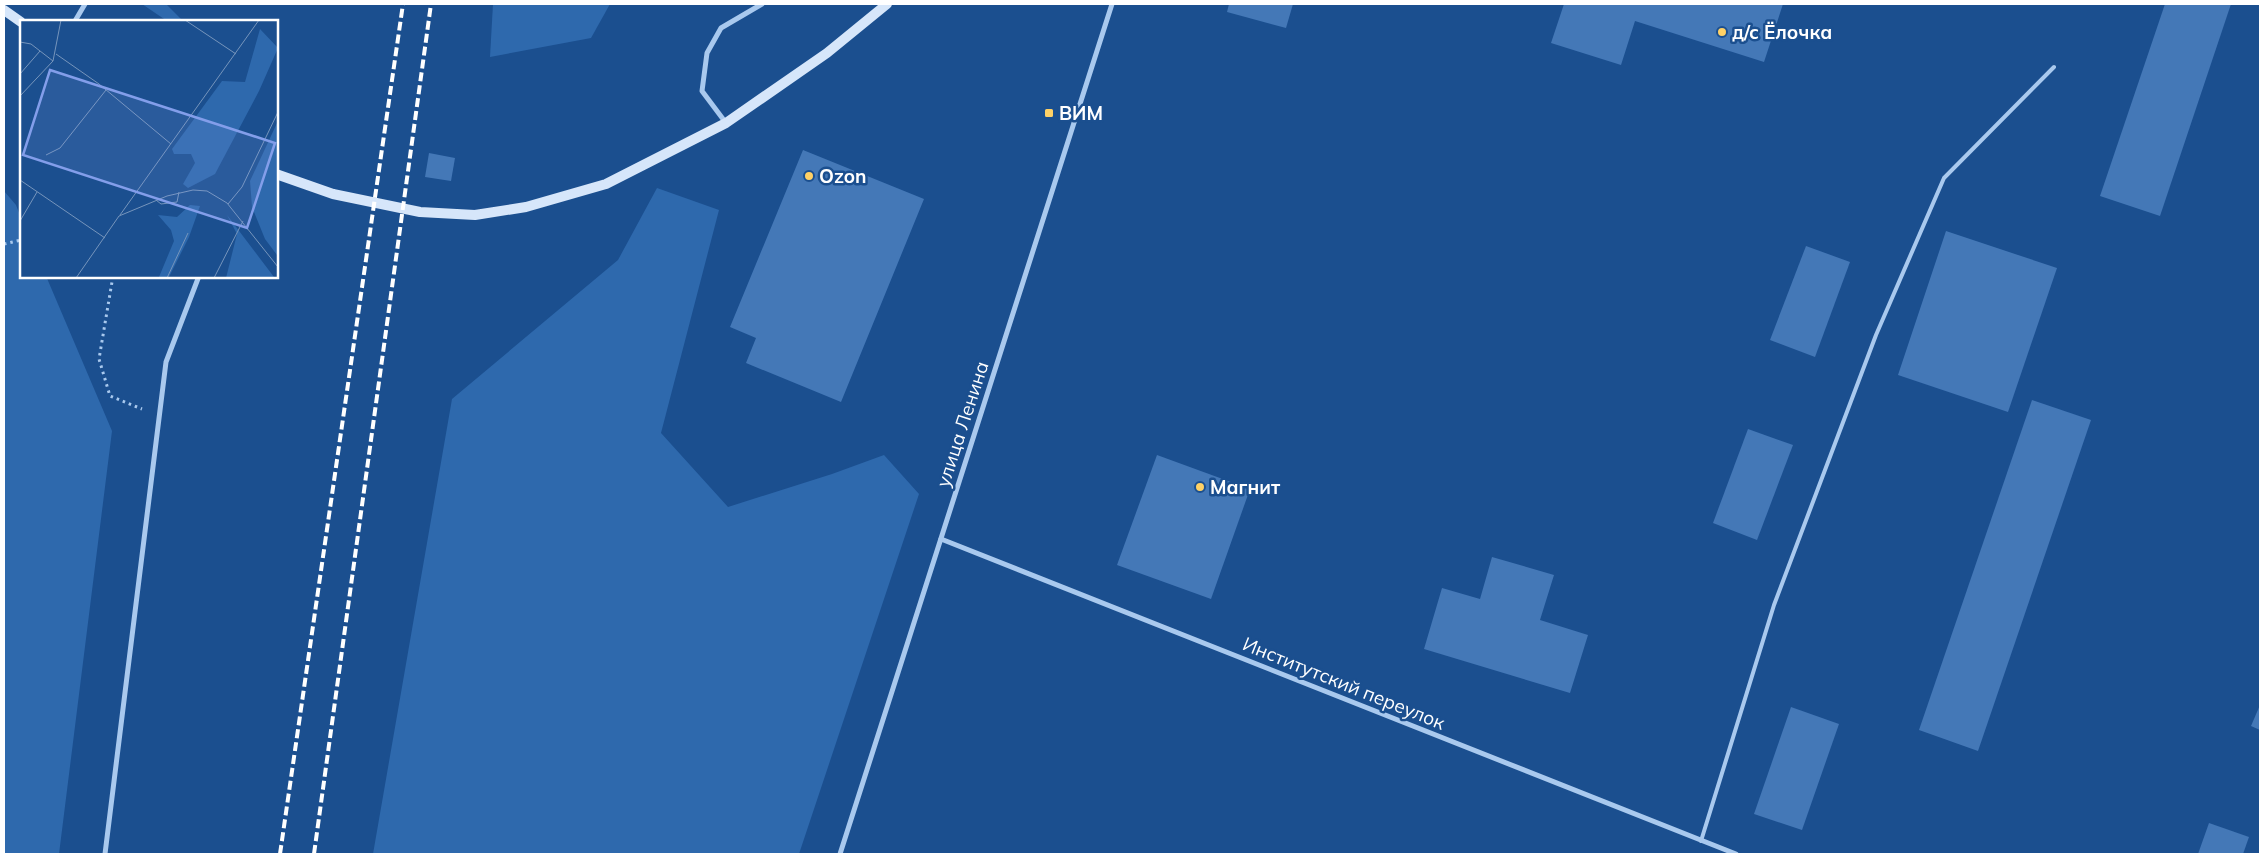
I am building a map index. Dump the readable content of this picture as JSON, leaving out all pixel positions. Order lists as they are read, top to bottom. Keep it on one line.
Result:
{"streets":{"street":["улица Ленина","Институтский переулок"]},"crossings":[["улица Ленина","Институтский переулок"]],"places":{"other":["д/с Ёлочка","Ozon","Магнит"],"transit":["ВИМ"]}}
